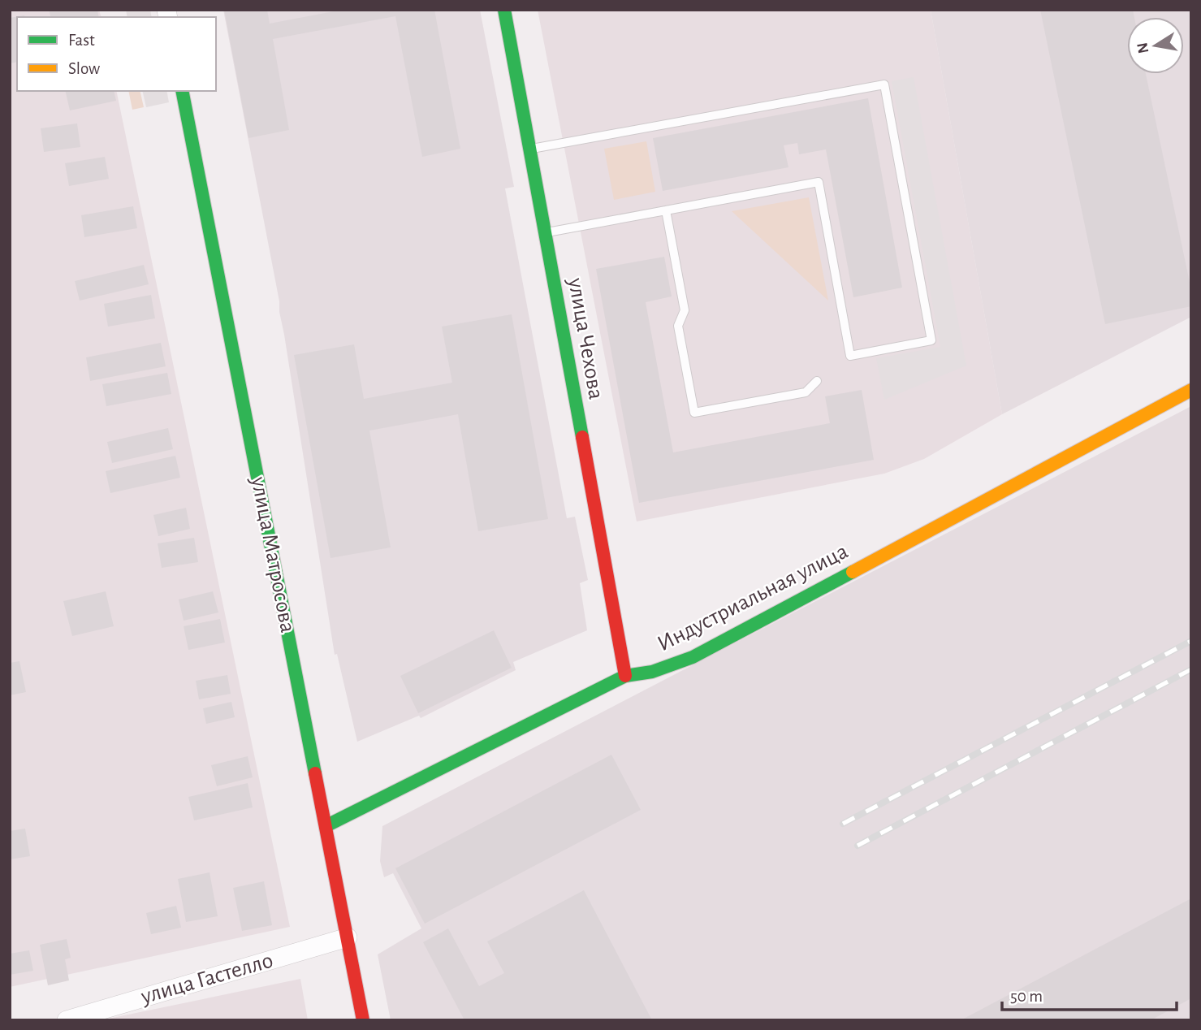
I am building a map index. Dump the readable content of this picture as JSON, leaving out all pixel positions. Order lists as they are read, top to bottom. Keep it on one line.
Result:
{"streets":{"street":["улица Чехова","улица Матросова","Индустриальная улица","улица Гастелло"]},"crossings":[["улица Чехова","Индустриальная улица"],["улица Матросова","Индустриальная улица"],["улица Матросова","улица Гастелло"]],"legend":["Fast","Slow"],"scale_bar":"50 m","north":"left"}
